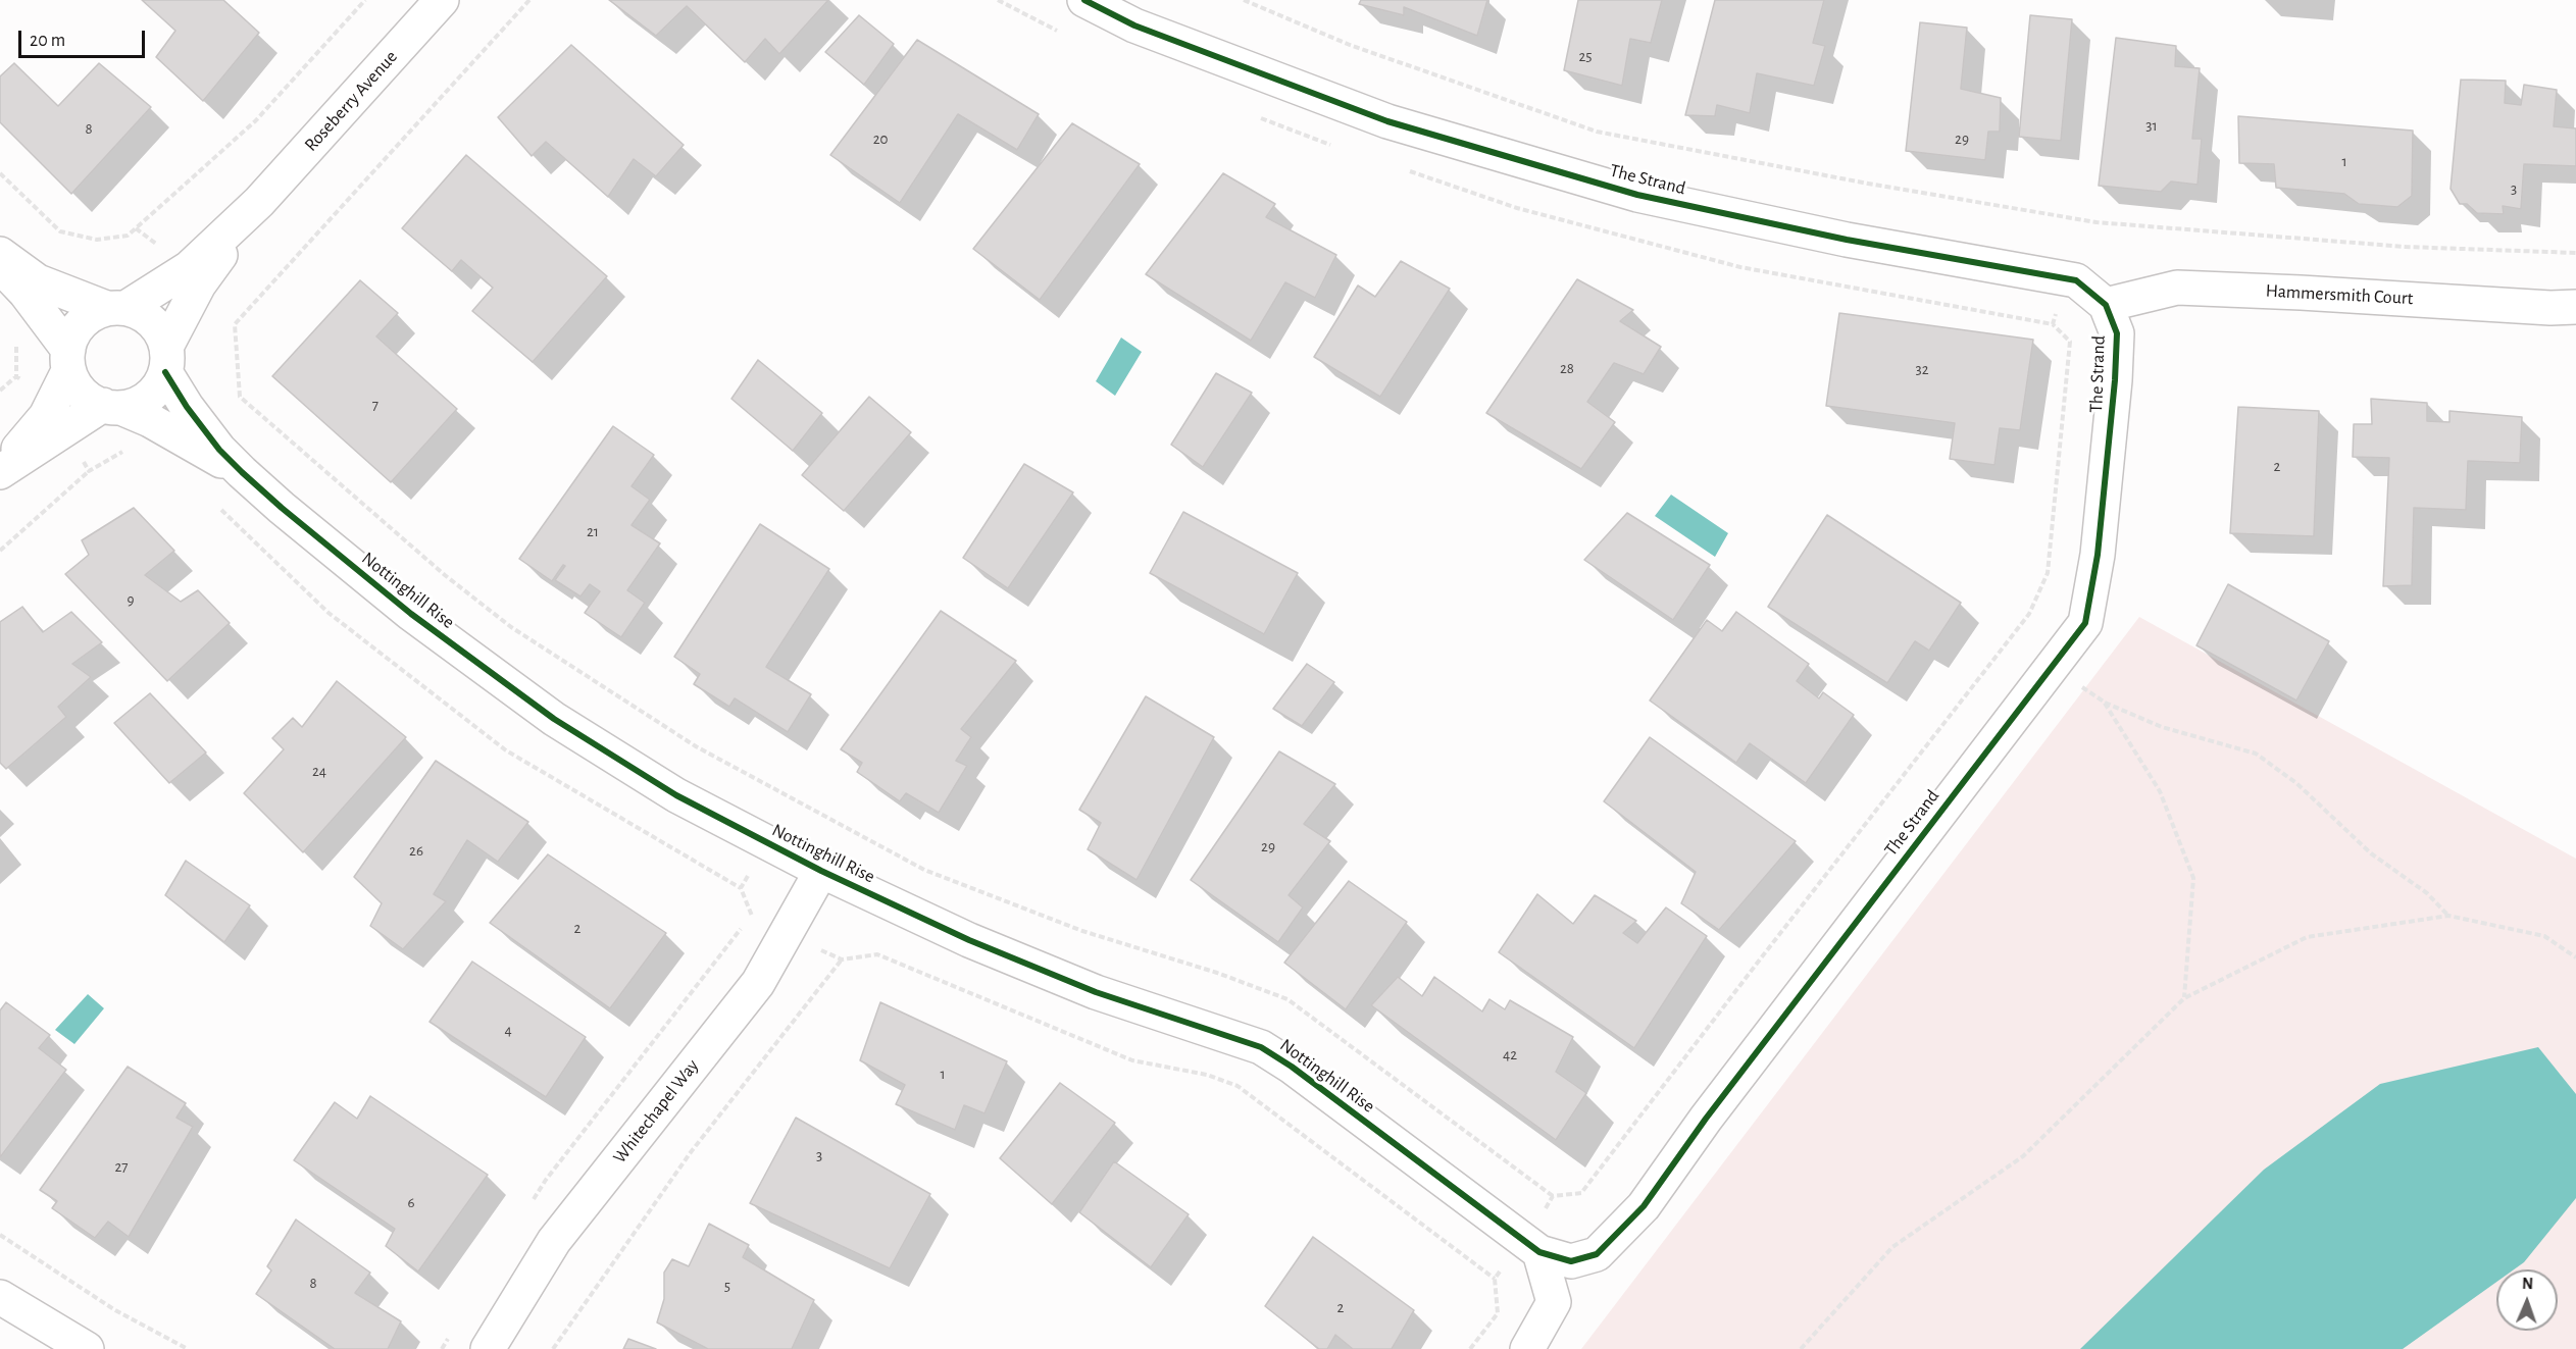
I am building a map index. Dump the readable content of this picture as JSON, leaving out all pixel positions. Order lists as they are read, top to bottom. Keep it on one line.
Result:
{"streets":{"street":["Roseberry Avenue","The Strand","Hammersmith Court","Nottinghill Rise","Whitechapel Way"]},"crossings":[["Roseberry Avenue","Nottinghill Rise"],["The Strand","Hammersmith Court"],["The Strand","Nottinghill Rise"],["Nottinghill Rise","Whitechapel Way"]],"house_numbers":["25","31","8","20","29","1","3","28","32","7","2","21","9","24","29","26","2","4","42","1","3","27","6","8","5","2"],"scale_bar":"20 m","north":"top"}
